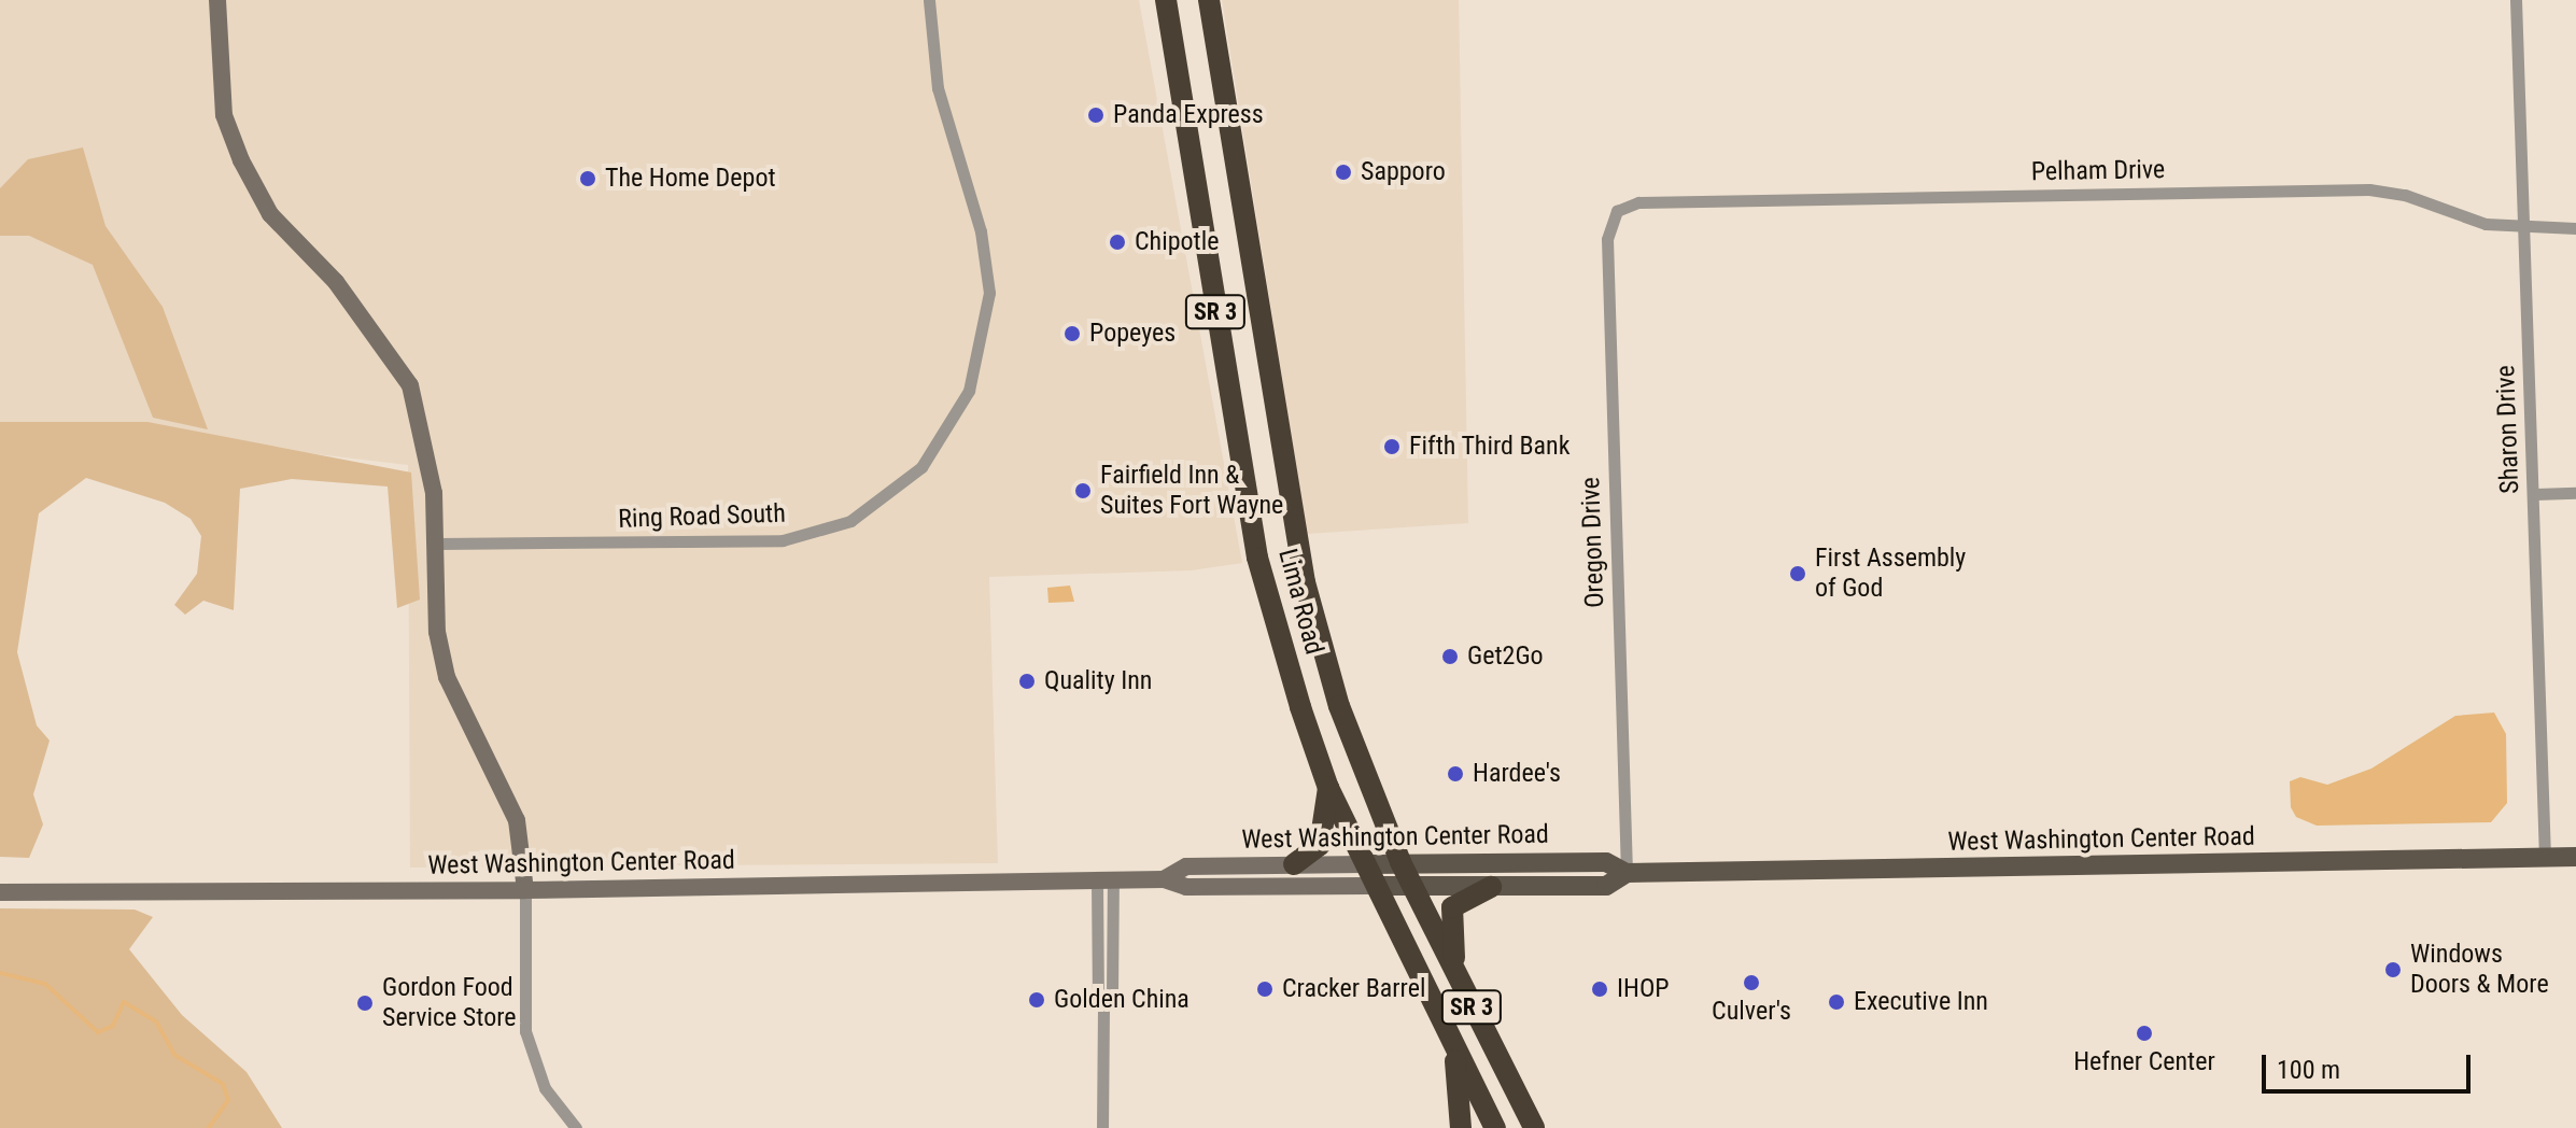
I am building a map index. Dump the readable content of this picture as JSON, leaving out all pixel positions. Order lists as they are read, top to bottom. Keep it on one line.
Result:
{"streets":{"highway":["SR 3","Lima Road"],"main road":["West Washington Center Road"],"street":["Pelham Drive","Sharon Drive","Ring Road South","Oregon Drive"]},"crossings":[["Pelham Drive","Sharon Drive"],["Pelham Drive","Oregon Drive"],["Sharon Drive","West Washington Center Road"],["Oregon Drive","West Washington Center Road"],["Lima Road","West Washington Center Road"]],"places":["Panda Express","Sapporo","The Home Depot","Chipotle","Popeyes","Fifth Third Bank","Fairfield Inn & Suites Fort Wayne","First Assembly of God","Get2Go","Quality Inn","Hardee's","Windows Doors & More","Culver's","Cracker Barrel","IHOP","Golden China","Executive Inn","Gordon Food Service Store","Hefner Center"],"scale_bar":"100 m"}
